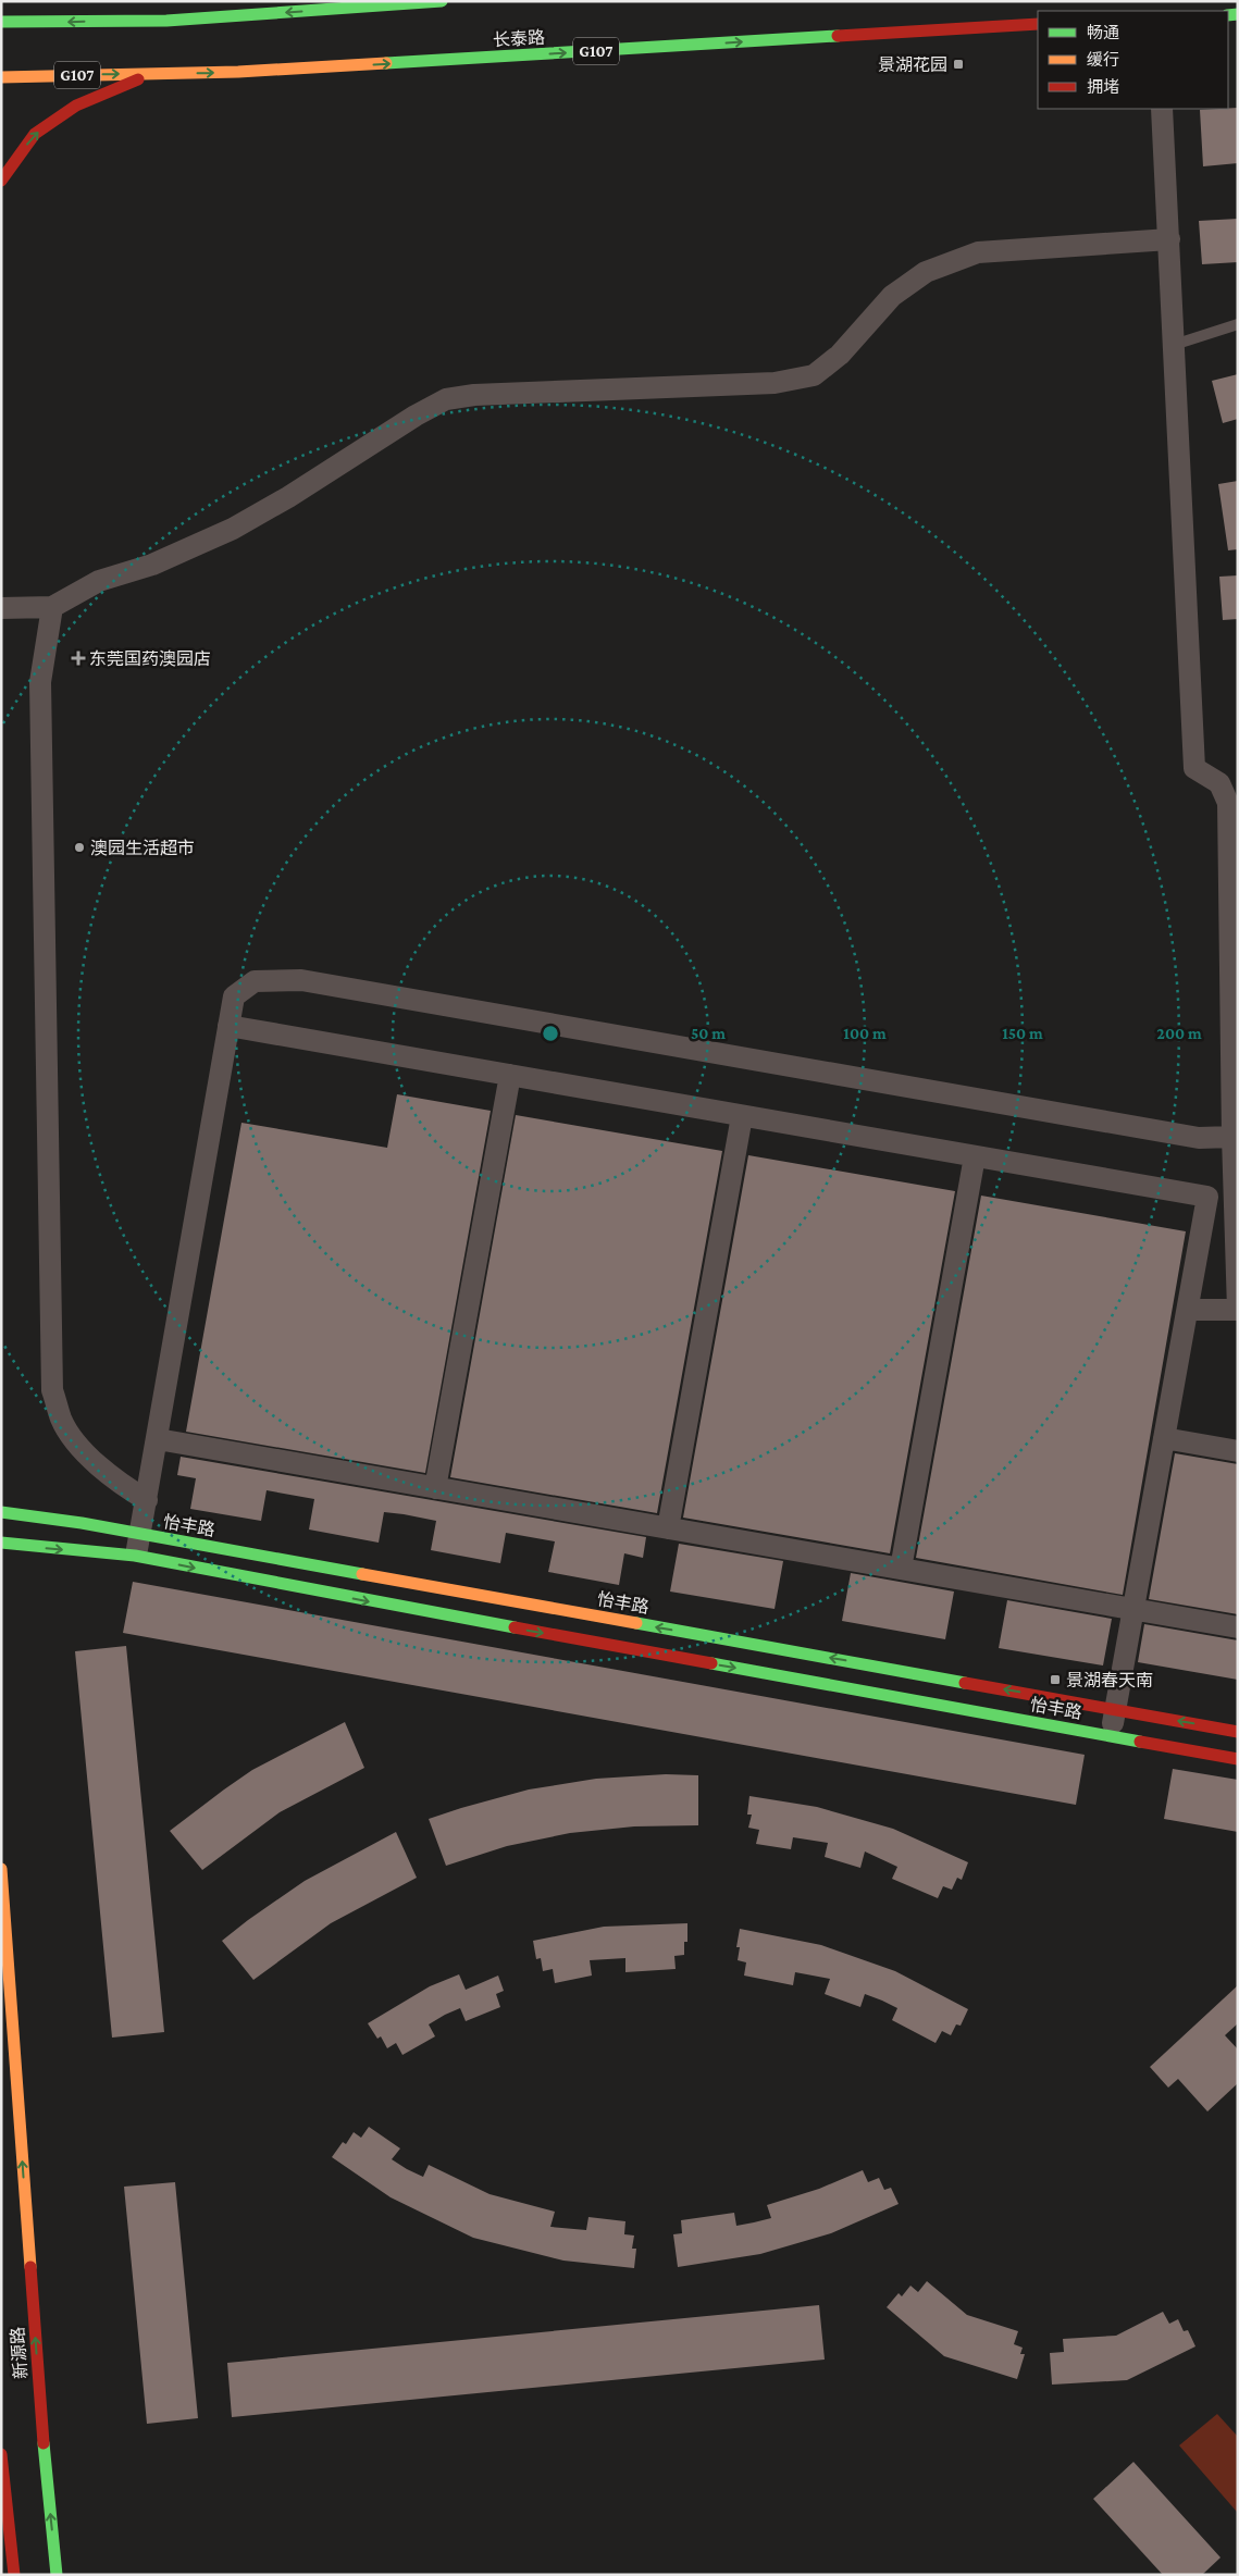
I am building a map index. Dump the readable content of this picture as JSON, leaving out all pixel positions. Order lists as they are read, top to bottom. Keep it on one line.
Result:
{"streets":{"main road":["长泰路","G107","怡丰路","新源路"]},"one_way":["新源路"],"places":{"transit":["景湖花园","景湖春天南"],"health":["东莞国药澳园店"],"other":["澳园生活超市"]},"legend":["畅通","缓行","拥堵"],"rings":["50 m","100 m","150 m","200 m"]}
